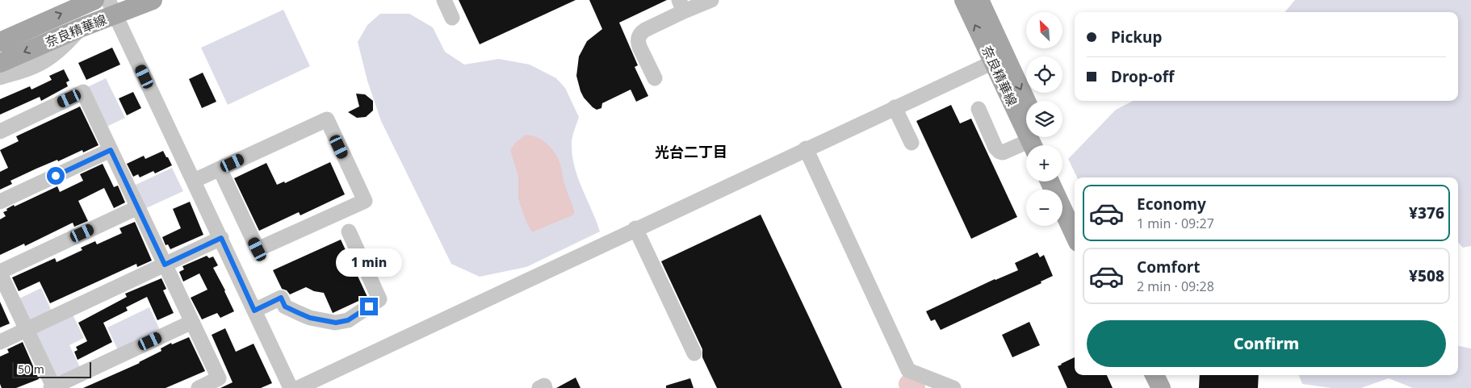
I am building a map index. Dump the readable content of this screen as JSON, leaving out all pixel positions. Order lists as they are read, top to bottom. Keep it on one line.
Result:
{"streets":{"main road":["奈良精華線"]},"districts":["光台二丁目"],"scale_bar":"50 m","north":"top left","page":{"map_buttons":["+","−"],"banner":["Pickup","Drop-off"],"list":[{"name":"Economy","note":"1 min · 09:27","value":"¥376"},{"name":"Comfort","note":"2 min · 09:28","value":"¥508"}],"bubble":"1 min","buttons":"Confirm","scale":"50 m"}}
